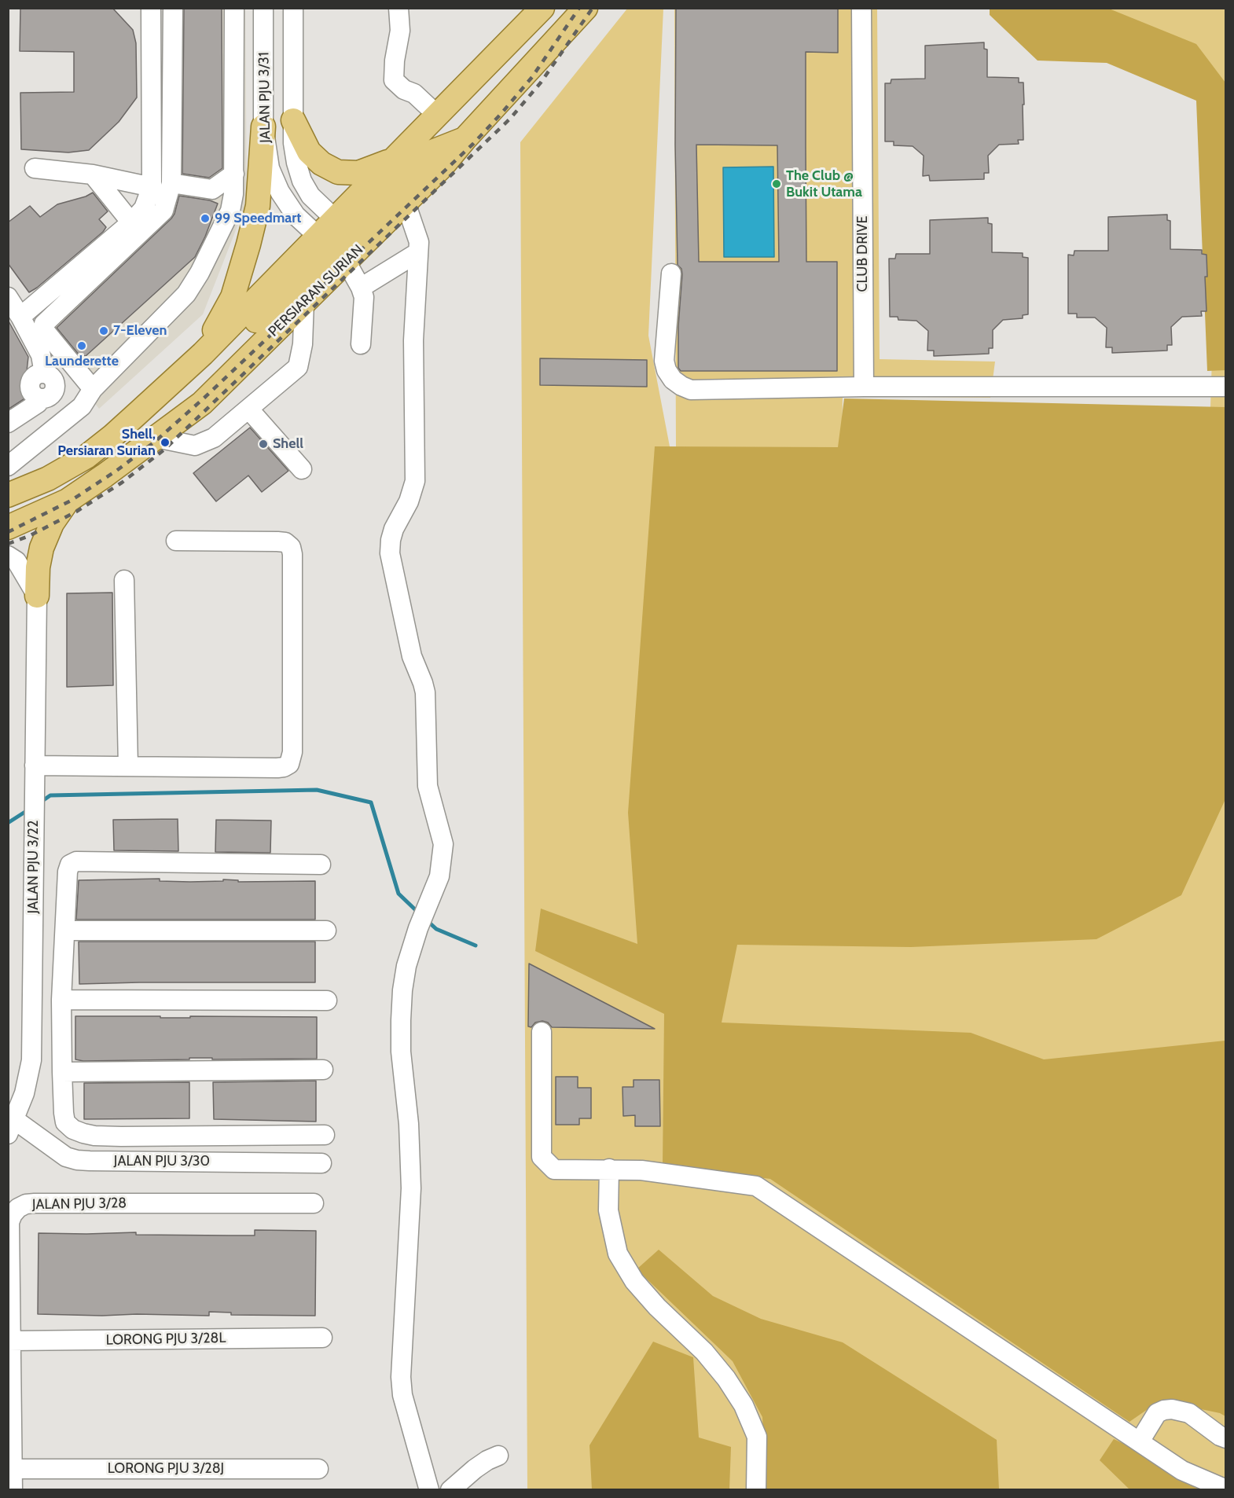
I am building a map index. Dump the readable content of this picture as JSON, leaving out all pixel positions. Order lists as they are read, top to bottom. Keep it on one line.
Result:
{"streets":{"main road":["PERSIARAN SURIAN"],"street":["JALAN PJU 3/31","CLUB DRIVE","JALAN PJU 3/22","JALAN PJU 3/30","JALAN PJU 3/28","LORONG PJU 3/28L","LORONG PJU 3/28J"]},"crossings":[["JALAN PJU 3/31","PERSIARAN SURIAN"],["JALAN PJU 3/22","JALAN PJU 3/30"],["JALAN PJU 3/28","LORONG PJU 3/28L"],["JALAN PJU 3/28","LORONG PJU 3/28J"]],"places":["The Club @ Bukit Utama","99 Speedmart","7-Eleven","Launderette","Shell, Persiaran Surian","Shell"]}
